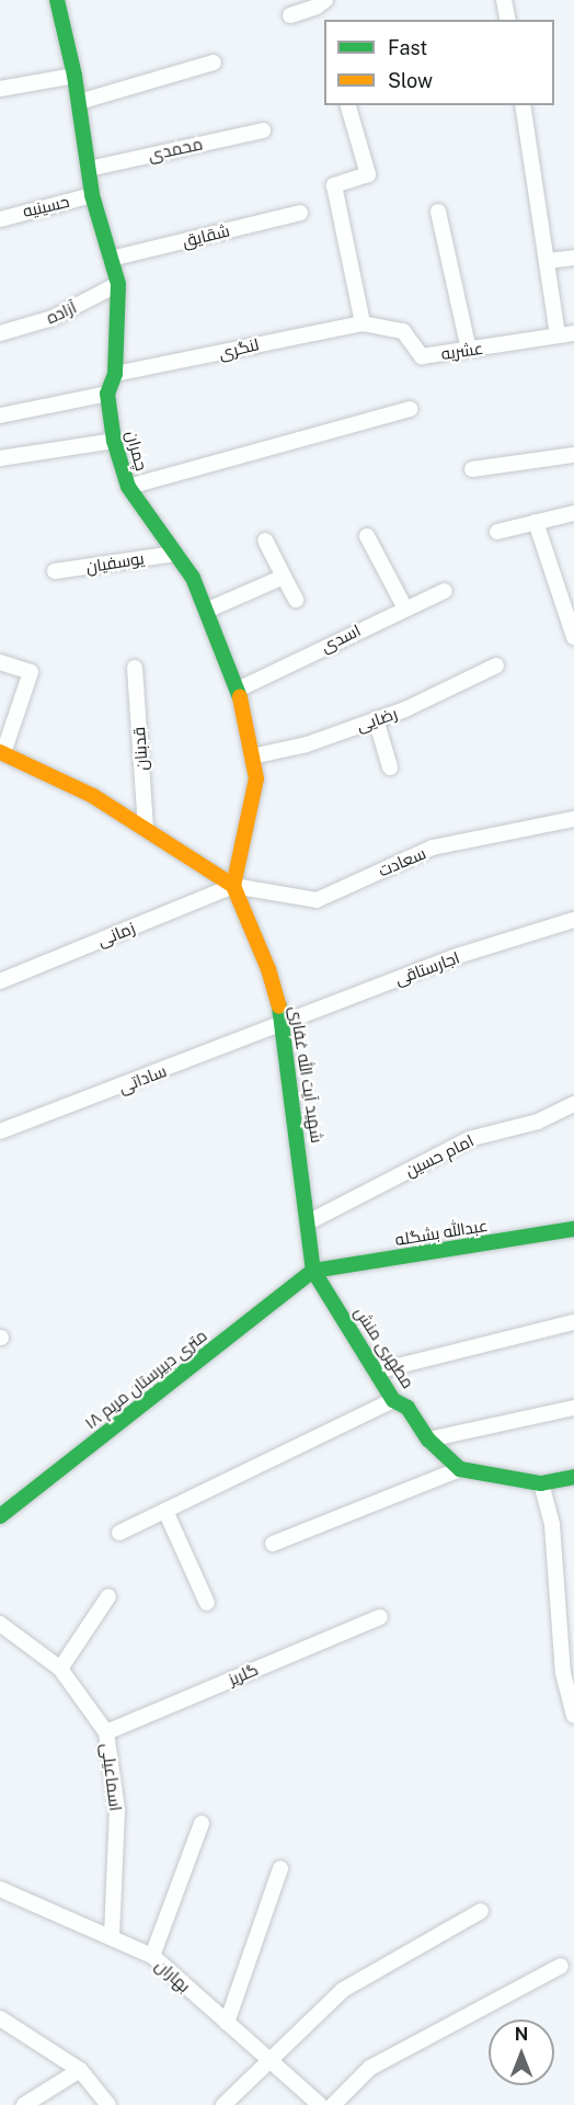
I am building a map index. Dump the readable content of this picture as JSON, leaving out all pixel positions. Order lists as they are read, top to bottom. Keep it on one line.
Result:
{"streets":{"street":["محمدی","حسینیه","شقایق","آزاده","لنگری","عشریه","چمران","یوسفیان","اسدی","رضایی","قدبنان","سعادت","زمانی","اجارستاقی","شهید آیت الله غفاری","ساداتی","امام حسین","عبدالله بشگله","مطهری منش","۱۸ متری دبیرستان مریم","گلریز","اسماعیلی","بهاران"]},"crossings":[["لنگری","عشریه"],["چمران","یوسفیان"],["چمران","اسدی"],["چمران","رضایی"],["چمران","سعادت"],["چمران","زمانی"],["چمران","شهید آیت الله غفاری"],["سعادت","زمانی"],["سعادت","شهید آیت الله غفاری"],["زمانی","شهید آیت الله غفاری"],["اجارستاقی","شهید آیت الله غفاری"],["اجارستاقی","ساداتی"],["شهید آیت الله غفاری","ساداتی"],["شهید آیت الله غفاری","امام حسین"],["شهید آیت الله غفاری","عبدالله بشگله"],["شهید آیت الله غفاری","مطهری منش"],["شهید آیت الله غفاری","۱۸ متری دبیرستان مریم"],["عبدالله بشگله","مطهری منش"],["عبدالله بشگله","۱۸ متری دبیرستان مریم"],["مطهری منش","۱۸ متری دبیرستان مریم"],["گلریز","اسماعیلی"],["اسماعیلی","بهاران"]],"legend":["Fast","Slow"],"north":"top"}
